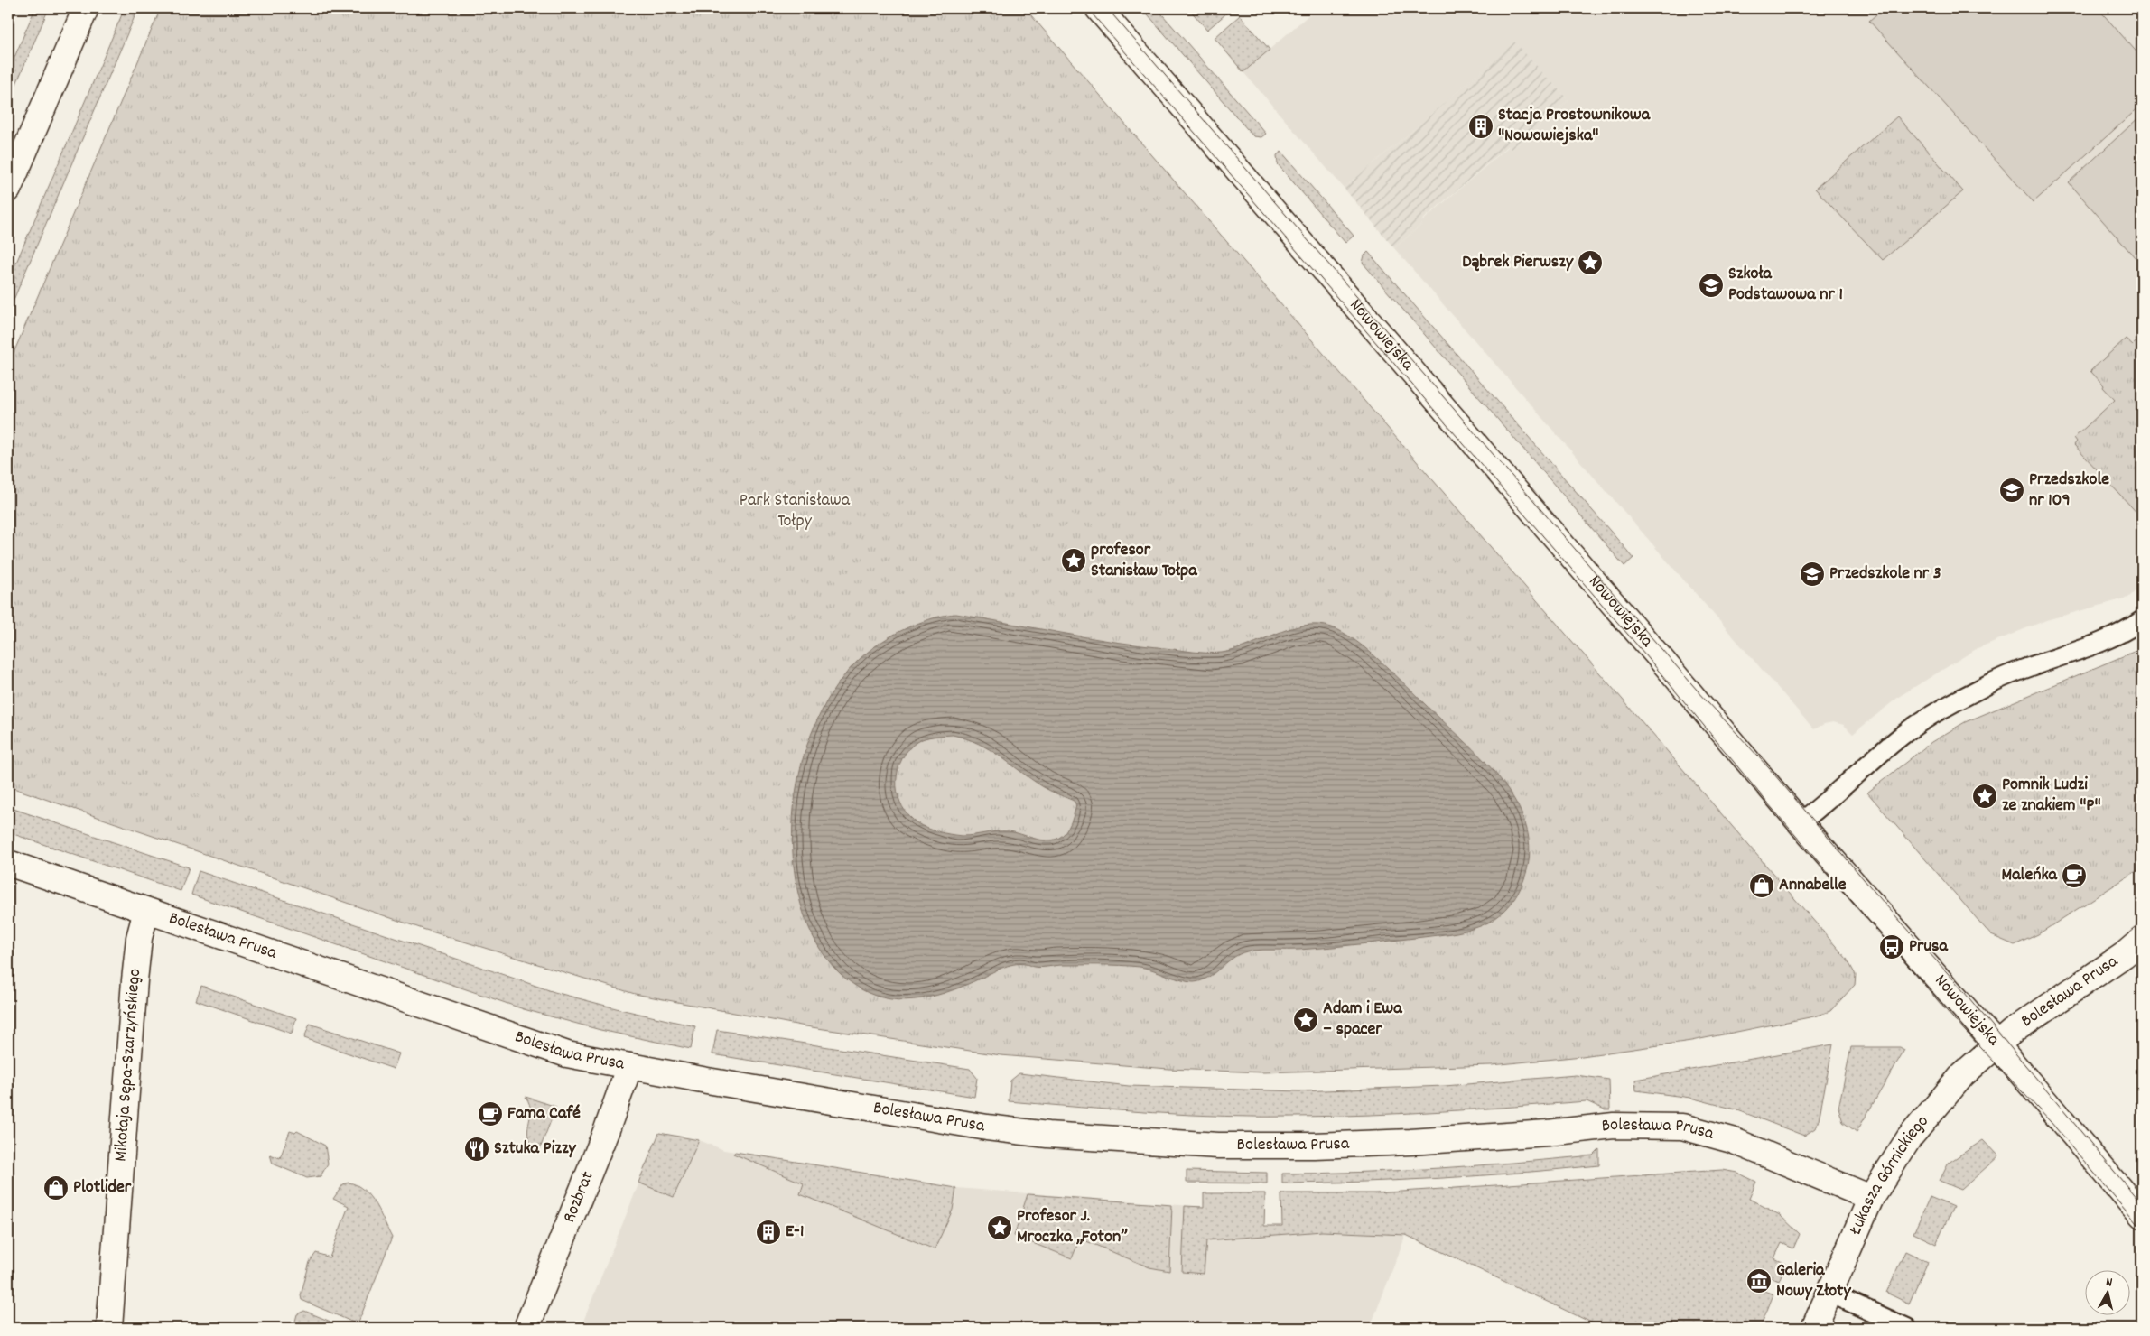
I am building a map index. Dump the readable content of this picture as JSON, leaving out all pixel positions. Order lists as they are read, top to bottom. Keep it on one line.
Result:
{"streets":{"street":["Nowowiejska","Bolesława Prusa","Mikołaja Sępa-Szarzyńskiego","Łukasza Górnickiego","Rozbrat"]},"crossings":[["Nowowiejska","Bolesława Prusa"],["Nowowiejska","Łukasza Górnickiego"],["Bolesława Prusa","Mikołaja Sępa-Szarzyńskiego"],["Bolesława Prusa","Łukasza Górnickiego"],["Bolesława Prusa","Rozbrat"]],"parks":["Park Stanisława Tołpy"],"places":{"building":["Stacja Prostownikowa \"Nowowiejska\"","E-1"],"place":["Dąbrek Pierwszy","profesor Stanisław Tołpa","Pomnik Ludzi ze znakiem \"P\"","Adam i Ewa – spacer","Profesor J. Mroczka „Foton”"],"school or university":["Szkoła Podstawowa nr 1","Przedszkole nr 109","Przedszkole nr 3"],"cafe":["Maleńka","Fama Café"],"shop":["Annabelle","Plotlider"],"bus stop":["Prusa"],"restaurant":["Sztuka Pizzy"],"museum":["Galeria Nowy Złoty"]},"north":"top"}
